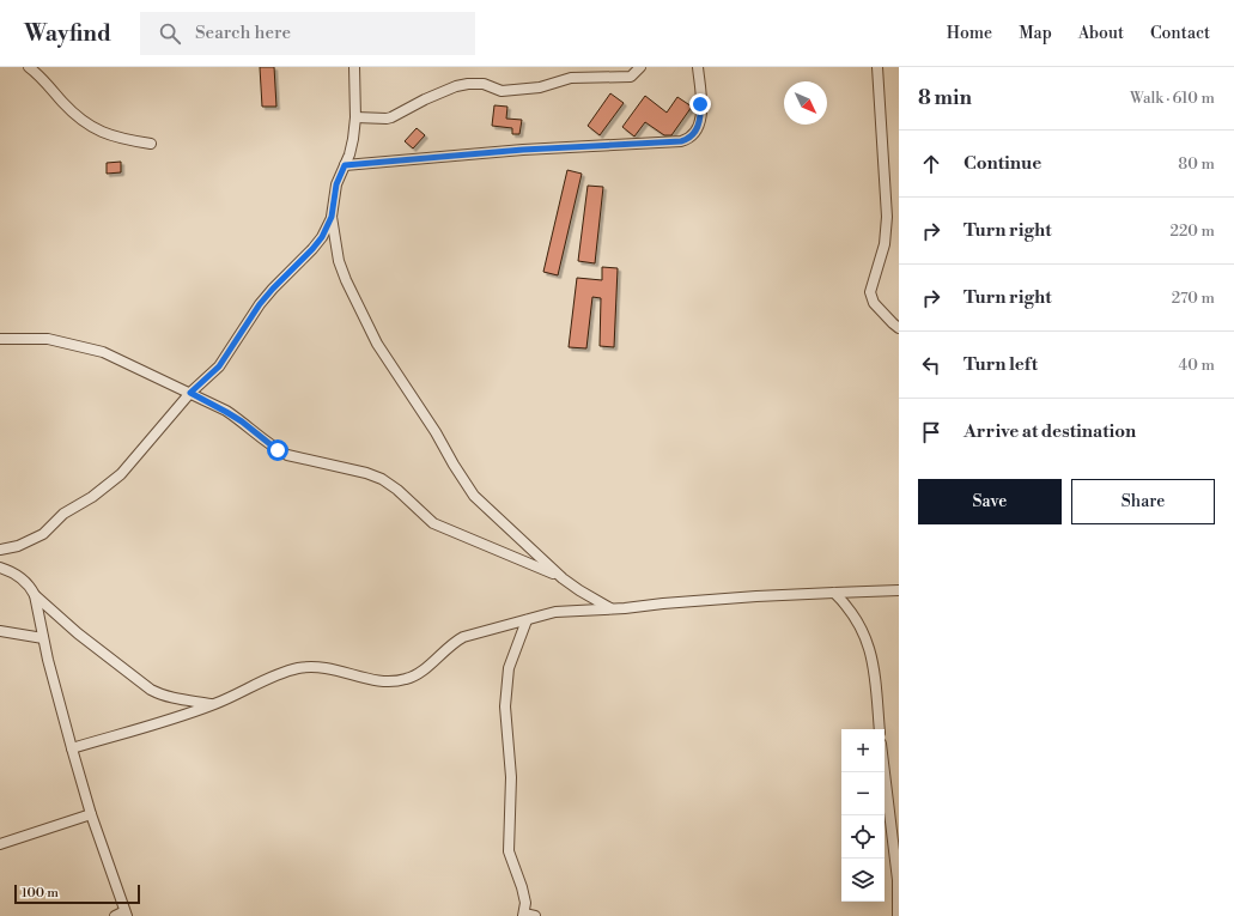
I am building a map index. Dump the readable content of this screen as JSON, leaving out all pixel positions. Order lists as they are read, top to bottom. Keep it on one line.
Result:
{"scale_bar":"100 m","north":"bottom right","page":{"header":"Wayfind","search":"Search here","nav":["Home","Map","About","Contact"],"heading":["8 min","Walk · 610 m"],"list":[["Continue","80 m"],["Turn right","220 m"],["Turn right","270 m"],["Turn left","40 m"],"Arrive at destination"],"buttons":["Save","Share"],"map_buttons":["+","−"],"scale":"100 m"}}
